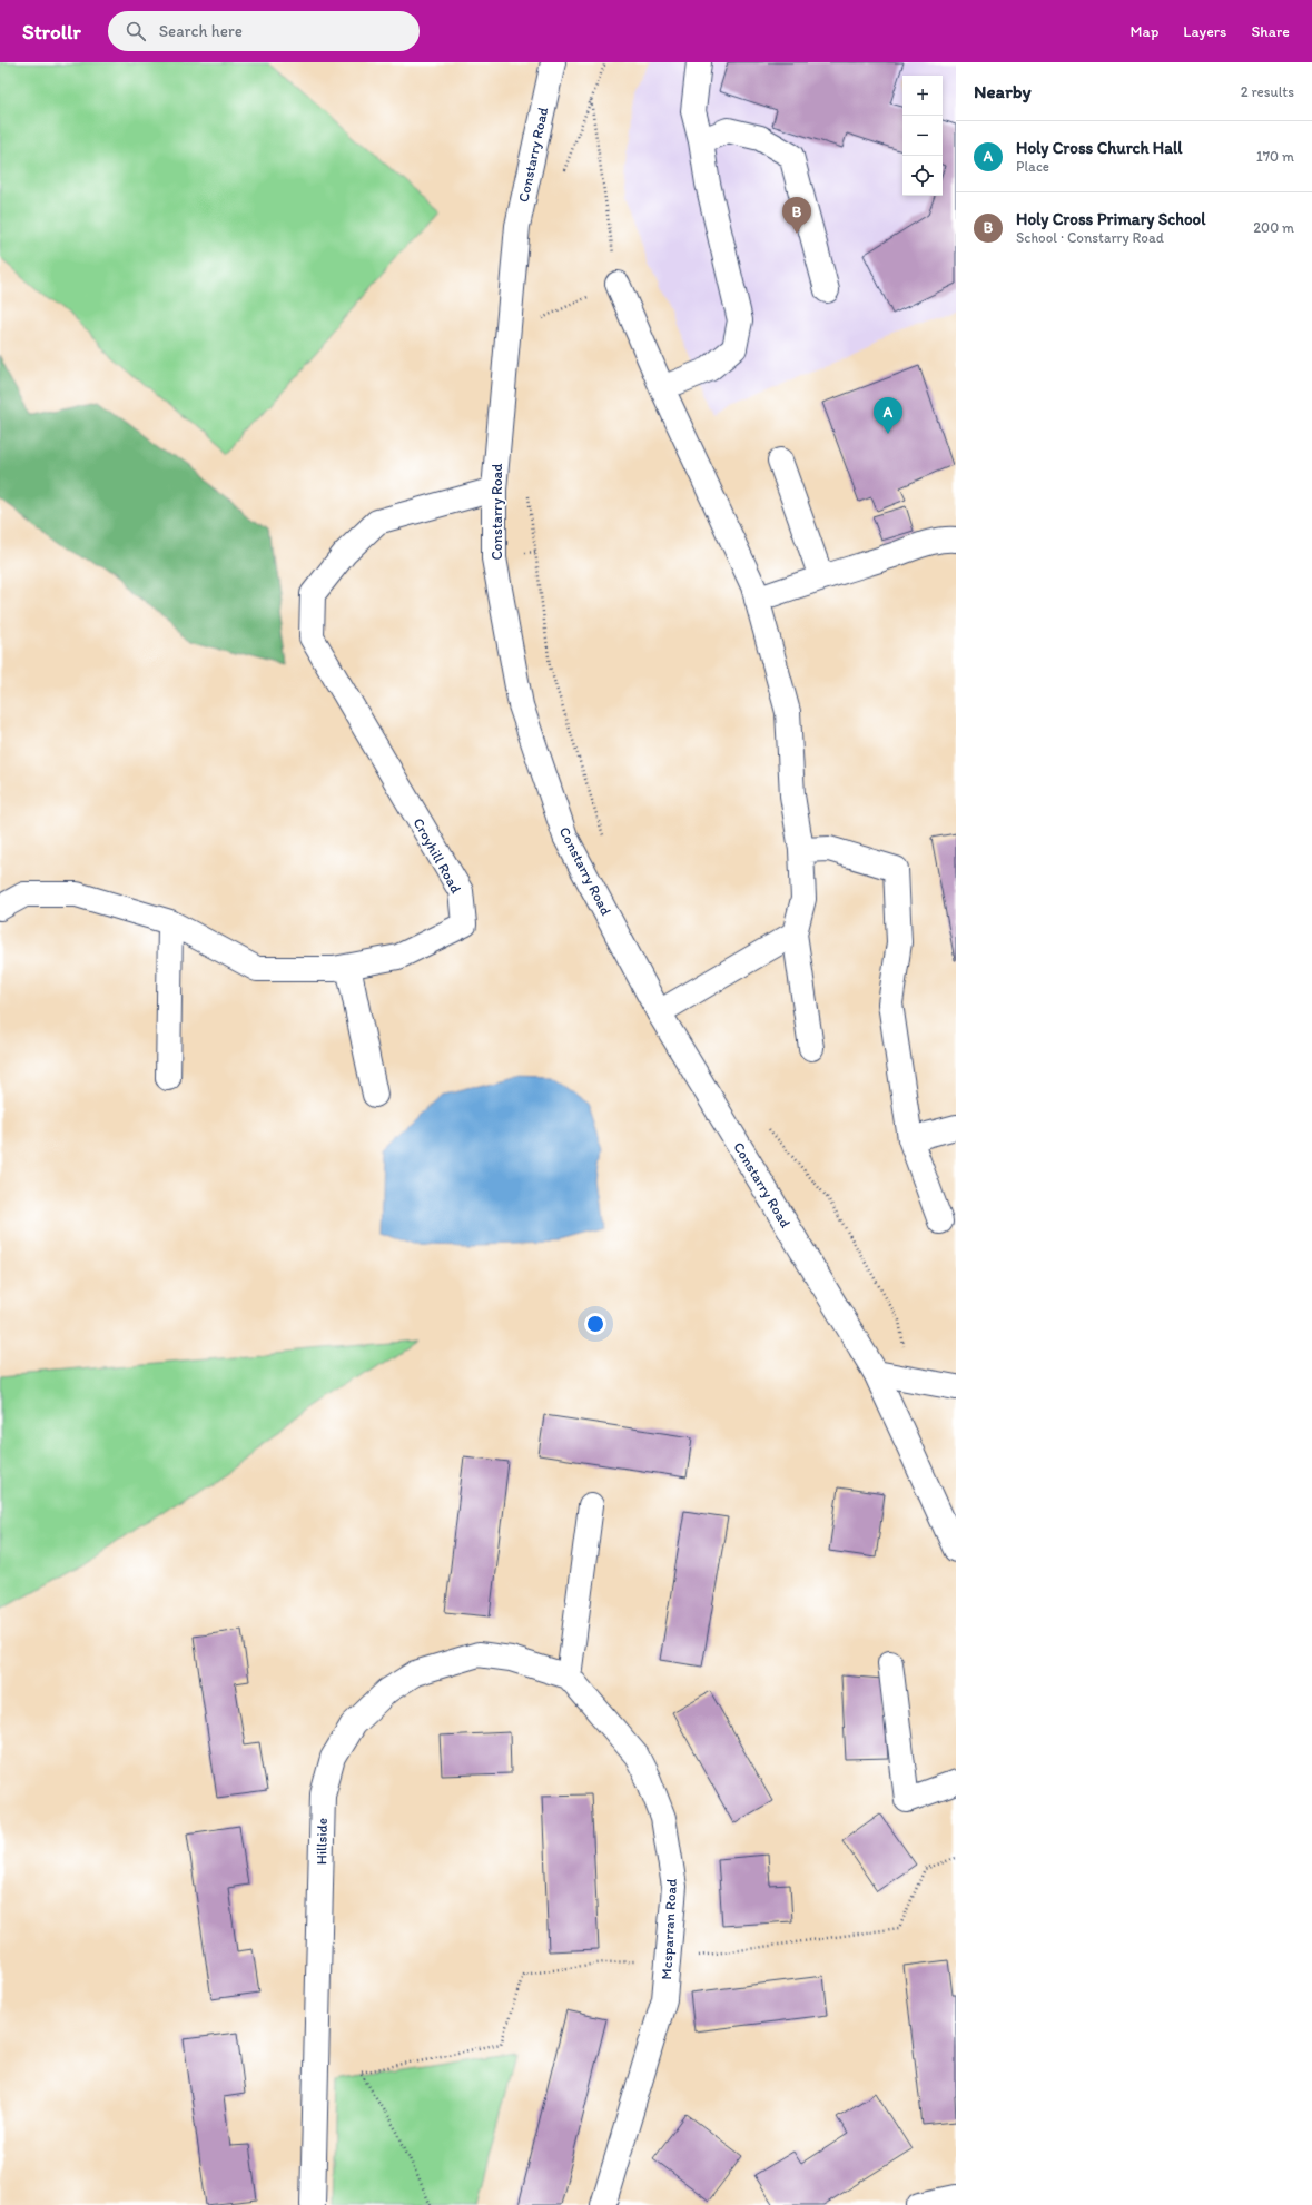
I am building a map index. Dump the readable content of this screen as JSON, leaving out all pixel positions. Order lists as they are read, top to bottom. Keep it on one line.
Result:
{"streets":{"street":["Constarry Road","Croyhill Road","Hillside","Mcsparran Road"]},"crossings":[["Constarry Road","Croyhill Road"],["Hillside","Mcsparran Road"]],"page":{"header":"Strollr","search":"Search here","nav":["Map","Layers","Share"],"heading":["Nearby","2 results"],"map_buttons":["+","−"],"list":[{"mark":"A","name":"Holy Cross Church Hall","note":"Place","value":"170 m"},{"mark":"B","name":"Holy Cross Primary School","note":"School · Constarry Road","value":"200 m"}],"pins":["B","A"]}}
